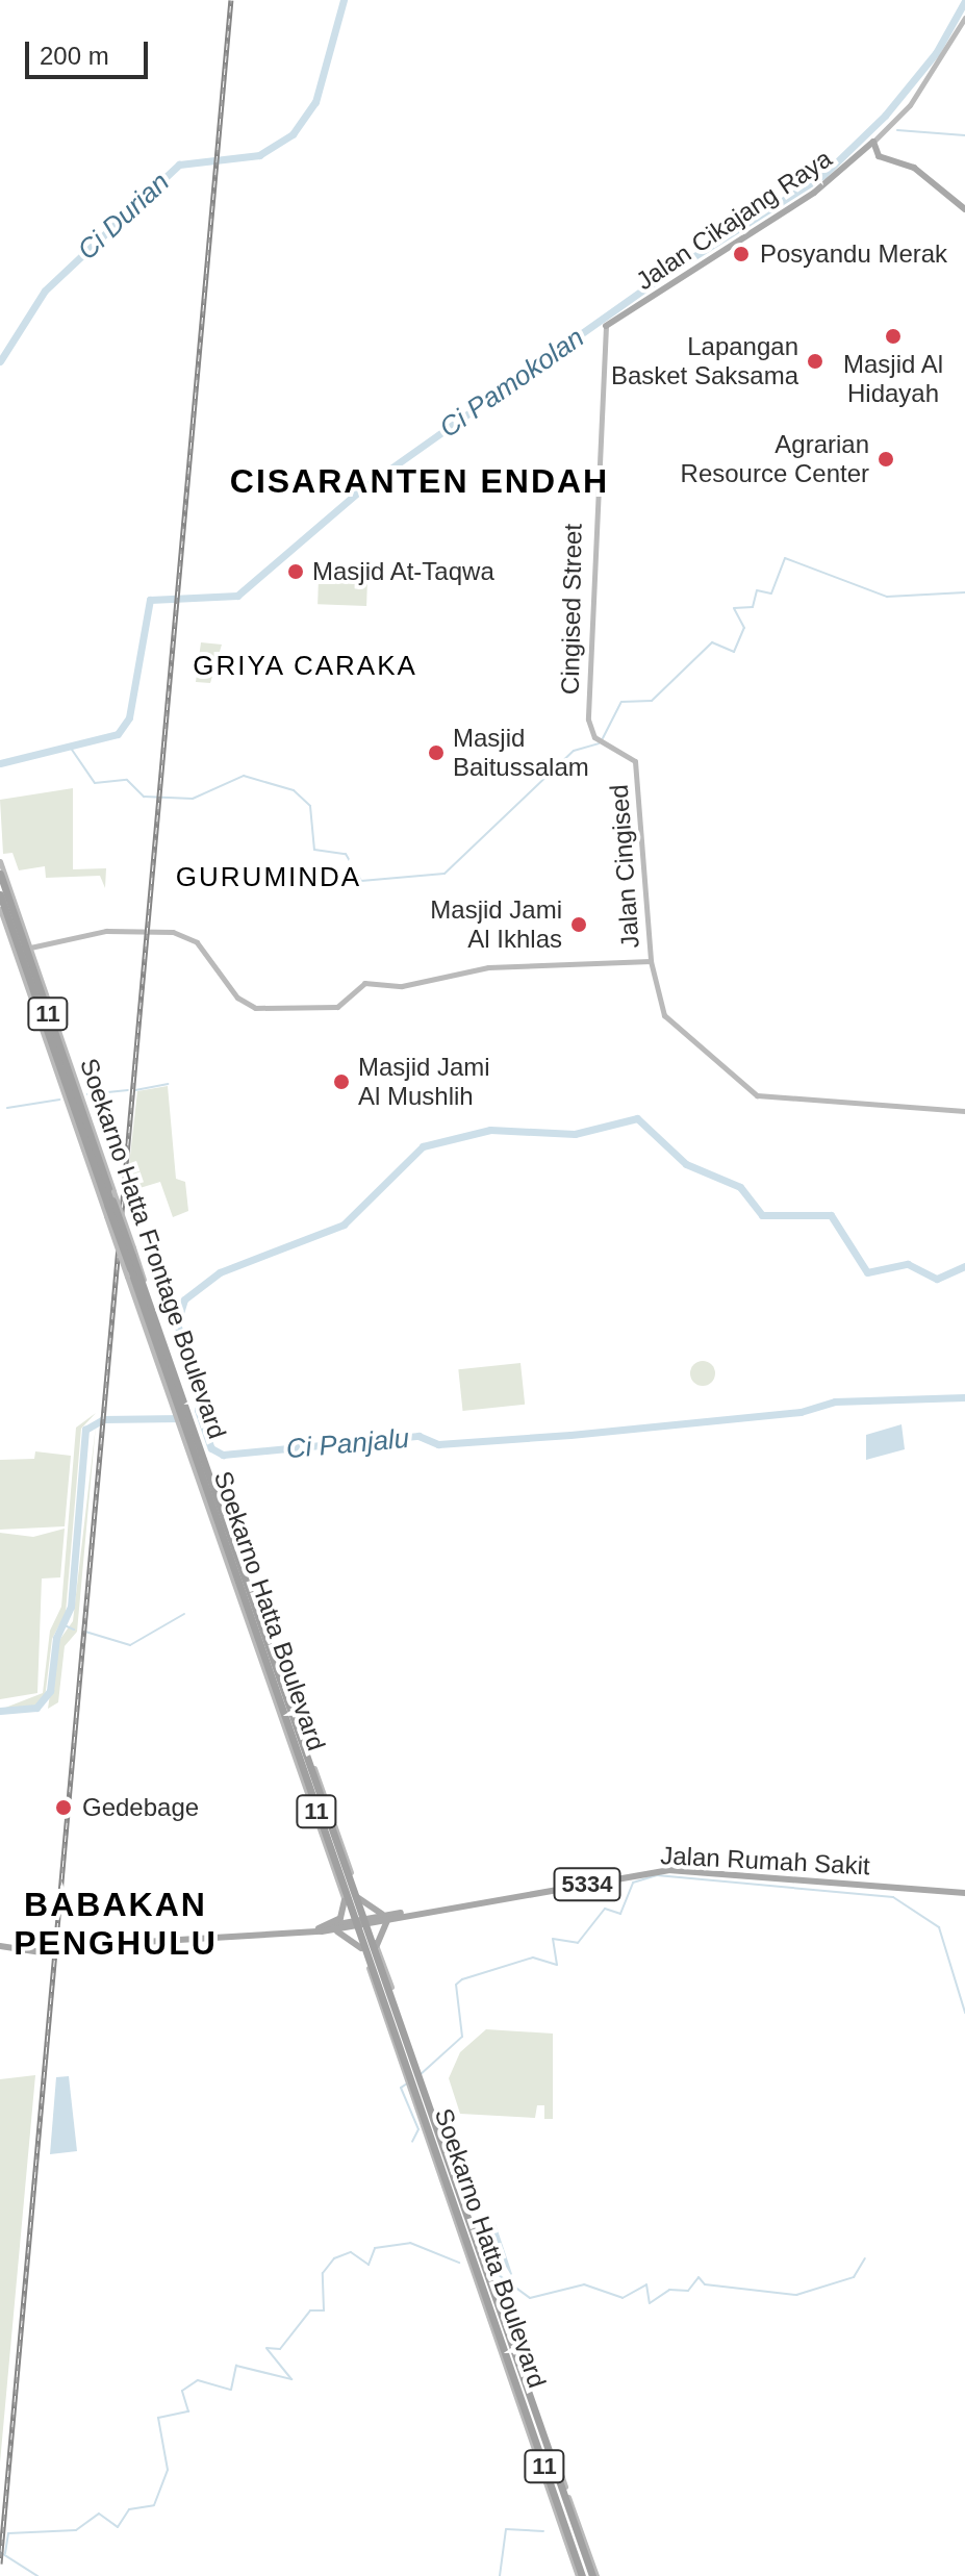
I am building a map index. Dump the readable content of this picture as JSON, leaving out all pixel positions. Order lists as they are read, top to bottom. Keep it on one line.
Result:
{"streets":{"highway":["11","Soekarno Hatta Boulevard"],"main road":["Jalan Cikajang Raya","Cingised Street","Jalan Cingised","Soekarno Hatta Frontage Boulevard","Jalan Rumah Sakit","5334"]},"crossings":[["Jalan Cikajang Raya","Cingised Street"],["Cingised Street","Jalan Cingised"],["Soekarno Hatta Frontage Boulevard","Soekarno Hatta Boulevard"],["Soekarno Hatta Boulevard","Jalan Rumah Sakit"]],"districts":["CISARANTEN ENDAH","GRIYA CARAKA","GURUMINDA","BABAKAN PENGHULU"],"water":["Ci Durian","Ci Pamokolan","Ci Panjalu"],"places":["Posyandu Merak","Masjid Al Hidayah","Lapangan Basket Saksama","Agrarian Resource Center","Masjid At-Taqwa","Masjid Baitussalam","Masjid Jami Al Ikhlas","Masjid Jami Al Mushlih","Gedebage"],"scale_bar":"200 m"}
